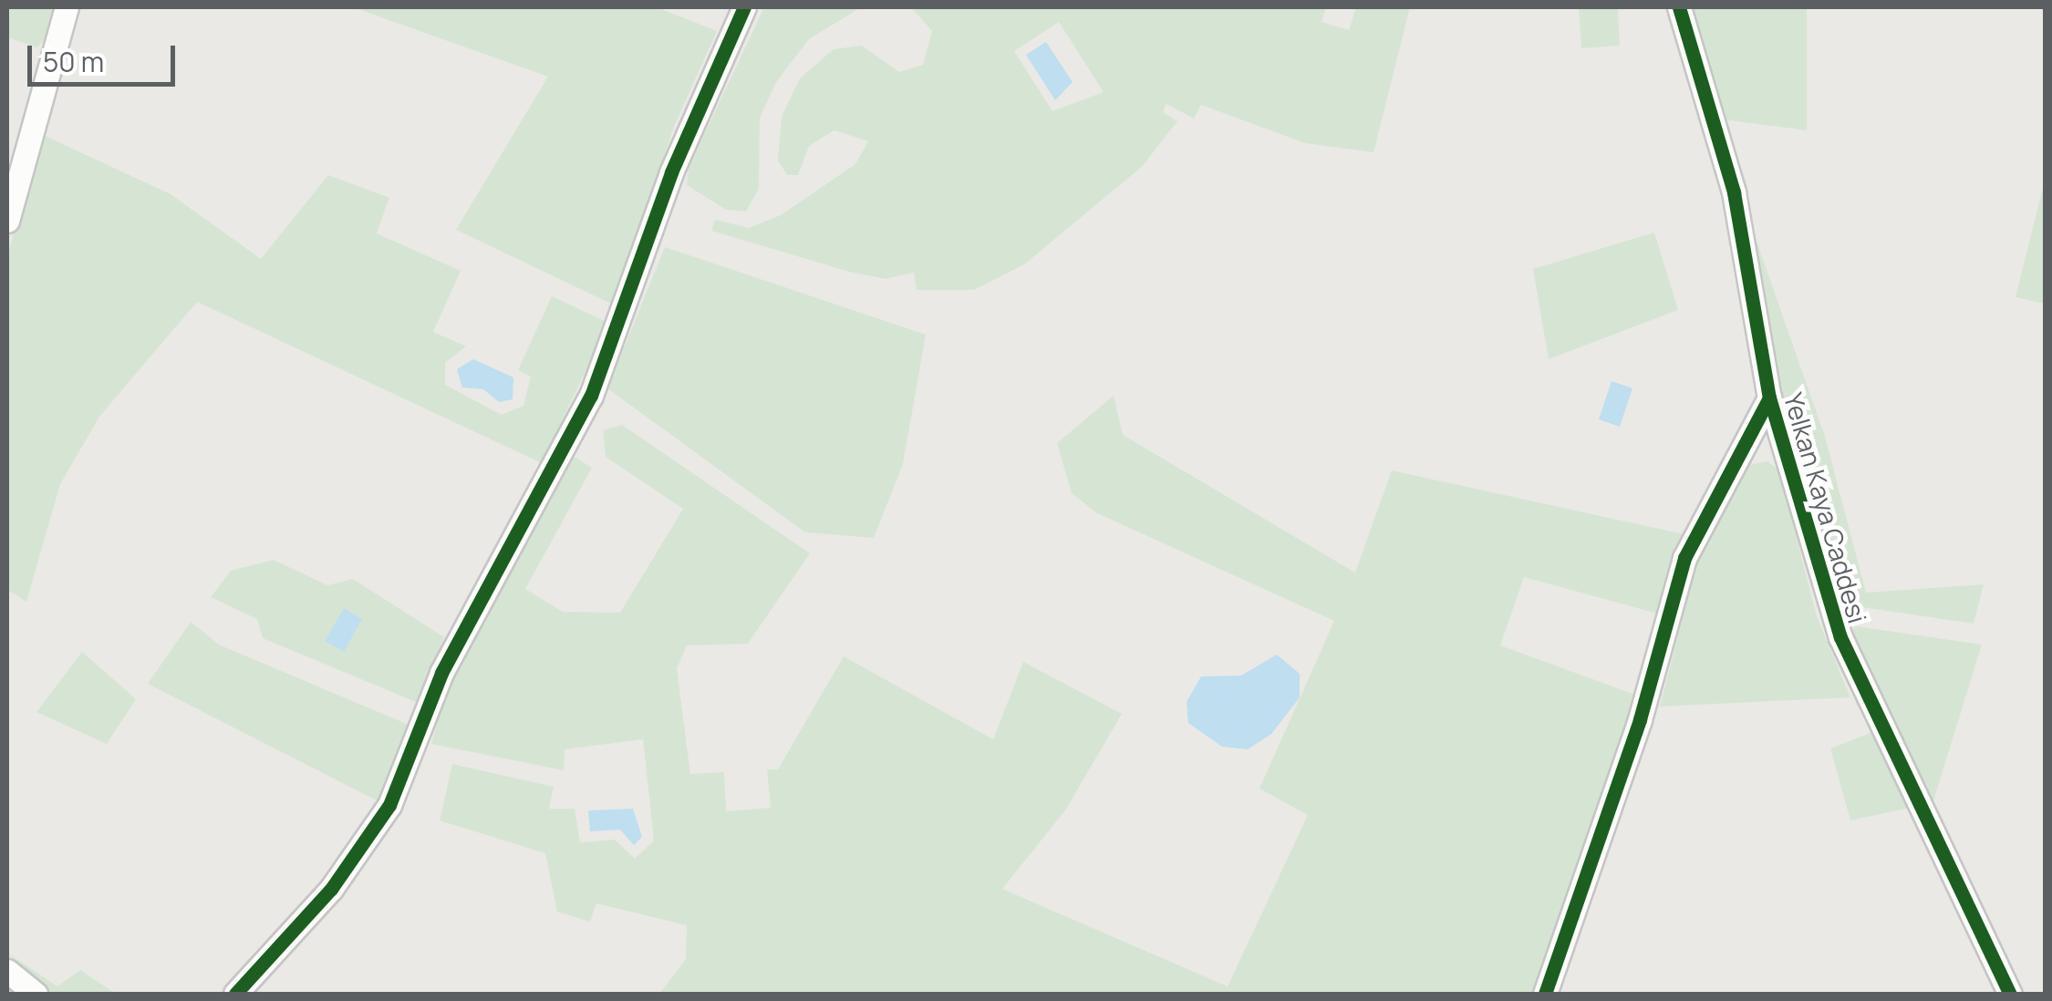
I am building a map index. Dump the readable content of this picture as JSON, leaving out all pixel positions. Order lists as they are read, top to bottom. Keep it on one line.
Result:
{"streets":{"street":["Yelkan Kaya Caddesi"]},"scale_bar":"50 m"}
